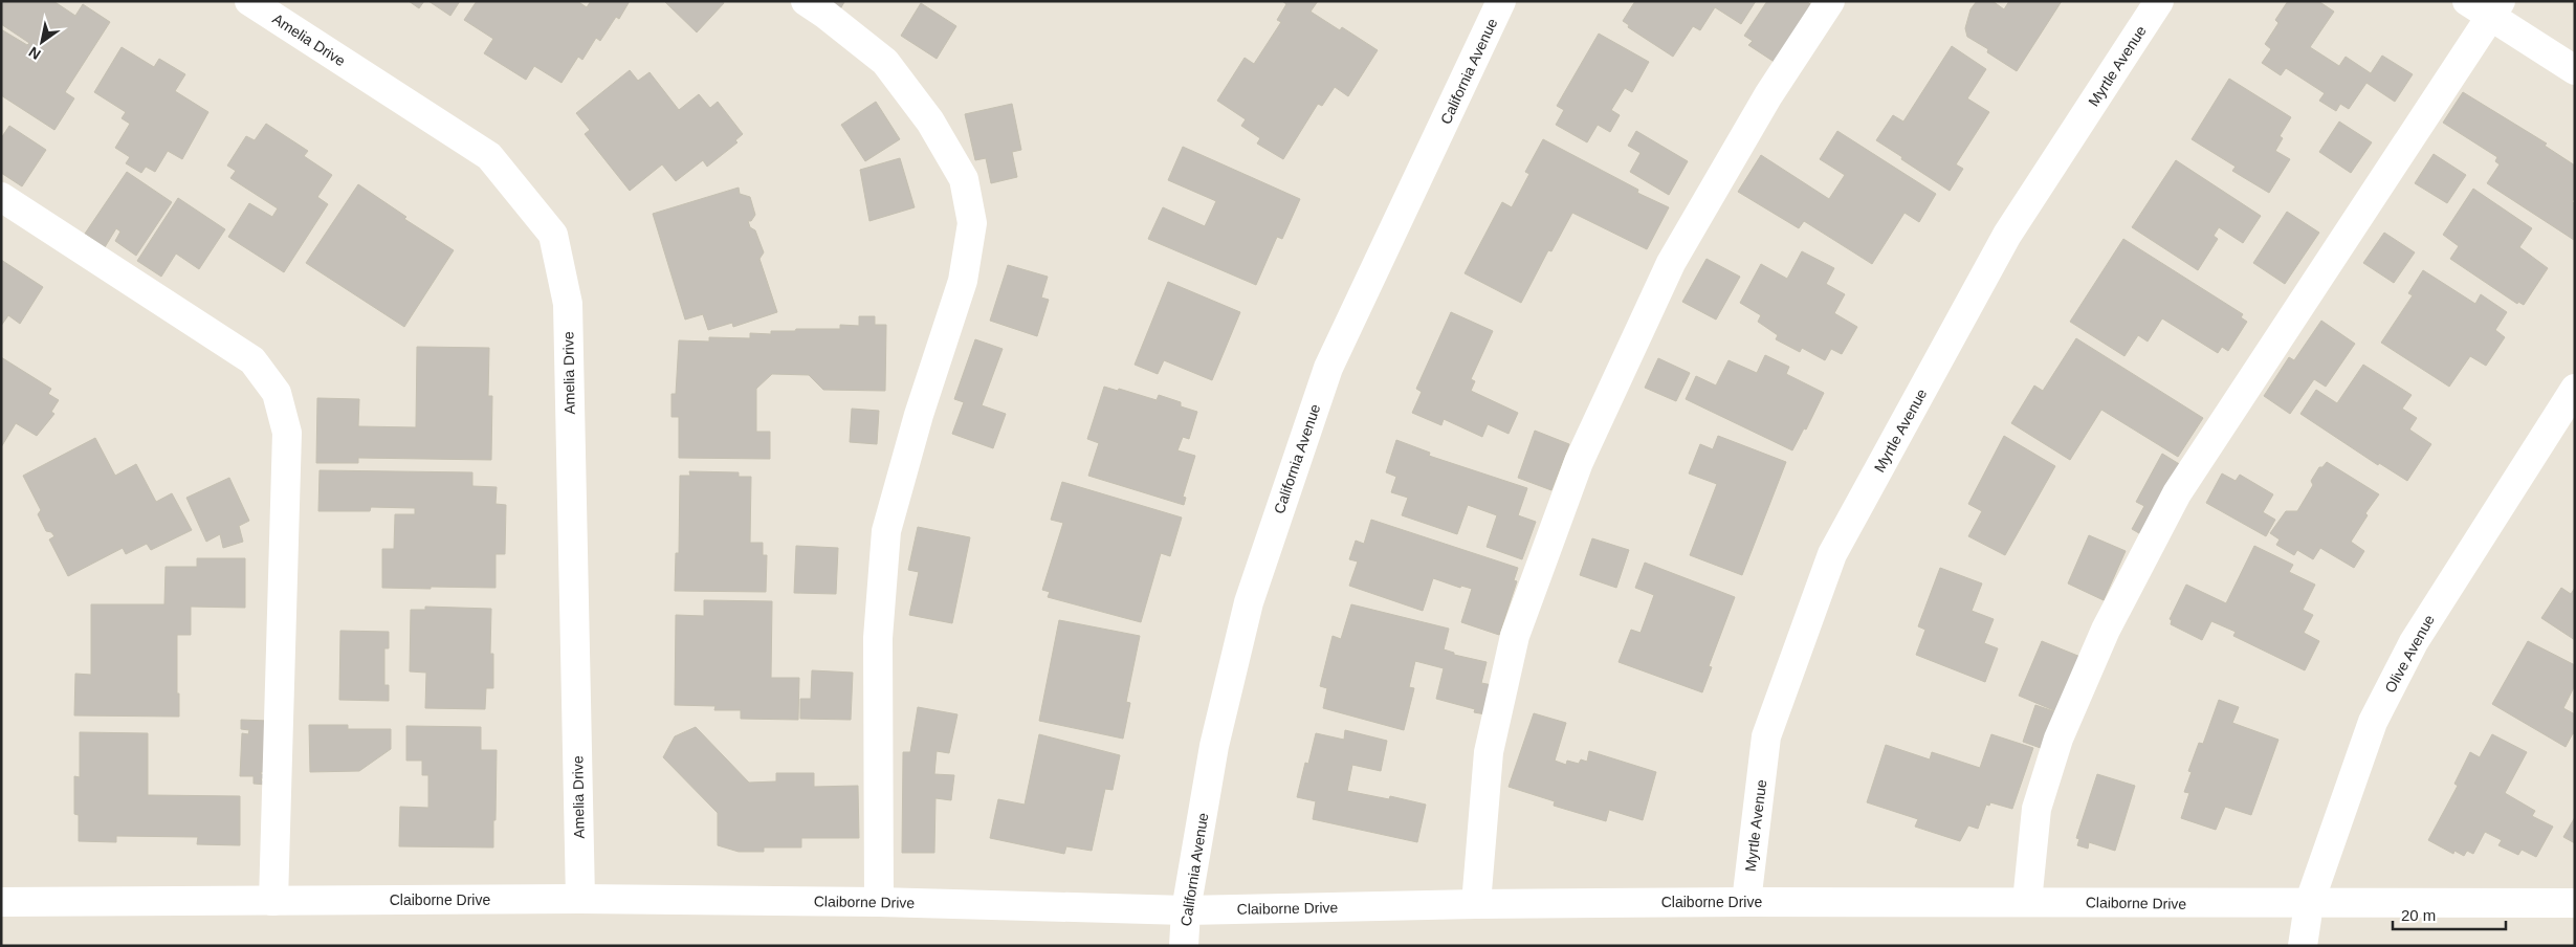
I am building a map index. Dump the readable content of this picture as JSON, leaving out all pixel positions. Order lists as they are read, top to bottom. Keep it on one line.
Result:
{"streets":{"street":["Amelia Drive","Myrtle Avenue","California Avenue","Olive Avenue","Claiborne Drive"]},"crossings":[["Amelia Drive","Claiborne Drive"],["Myrtle Avenue","Claiborne Drive"],["California Avenue","Claiborne Drive"],["Olive Avenue","Claiborne Drive"]],"scale_bar":"20 m","north":"bottom left"}
